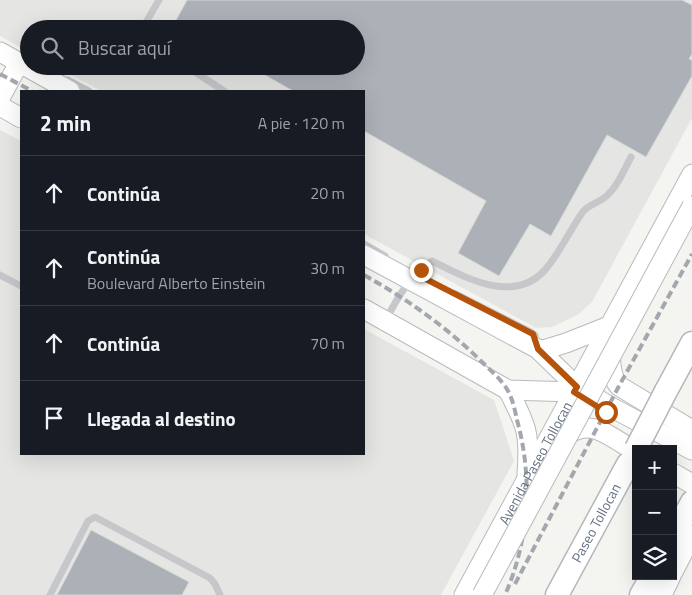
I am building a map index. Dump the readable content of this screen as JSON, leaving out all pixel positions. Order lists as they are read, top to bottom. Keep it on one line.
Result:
{"streets":{"highway":["Paseo Tollocan"],"main road":["Avenida Paseo Tollocan"]},"page":{"search":"Buscar aquí","heading":["2 min","A pie · 120 m"],"list":[["Continúa","20 m"],["Continúa","Boulevard Alberto Einstein","30 m"],["Continúa","70 m"],"Llegada al destino"],"map_buttons":["+","−"]}}
